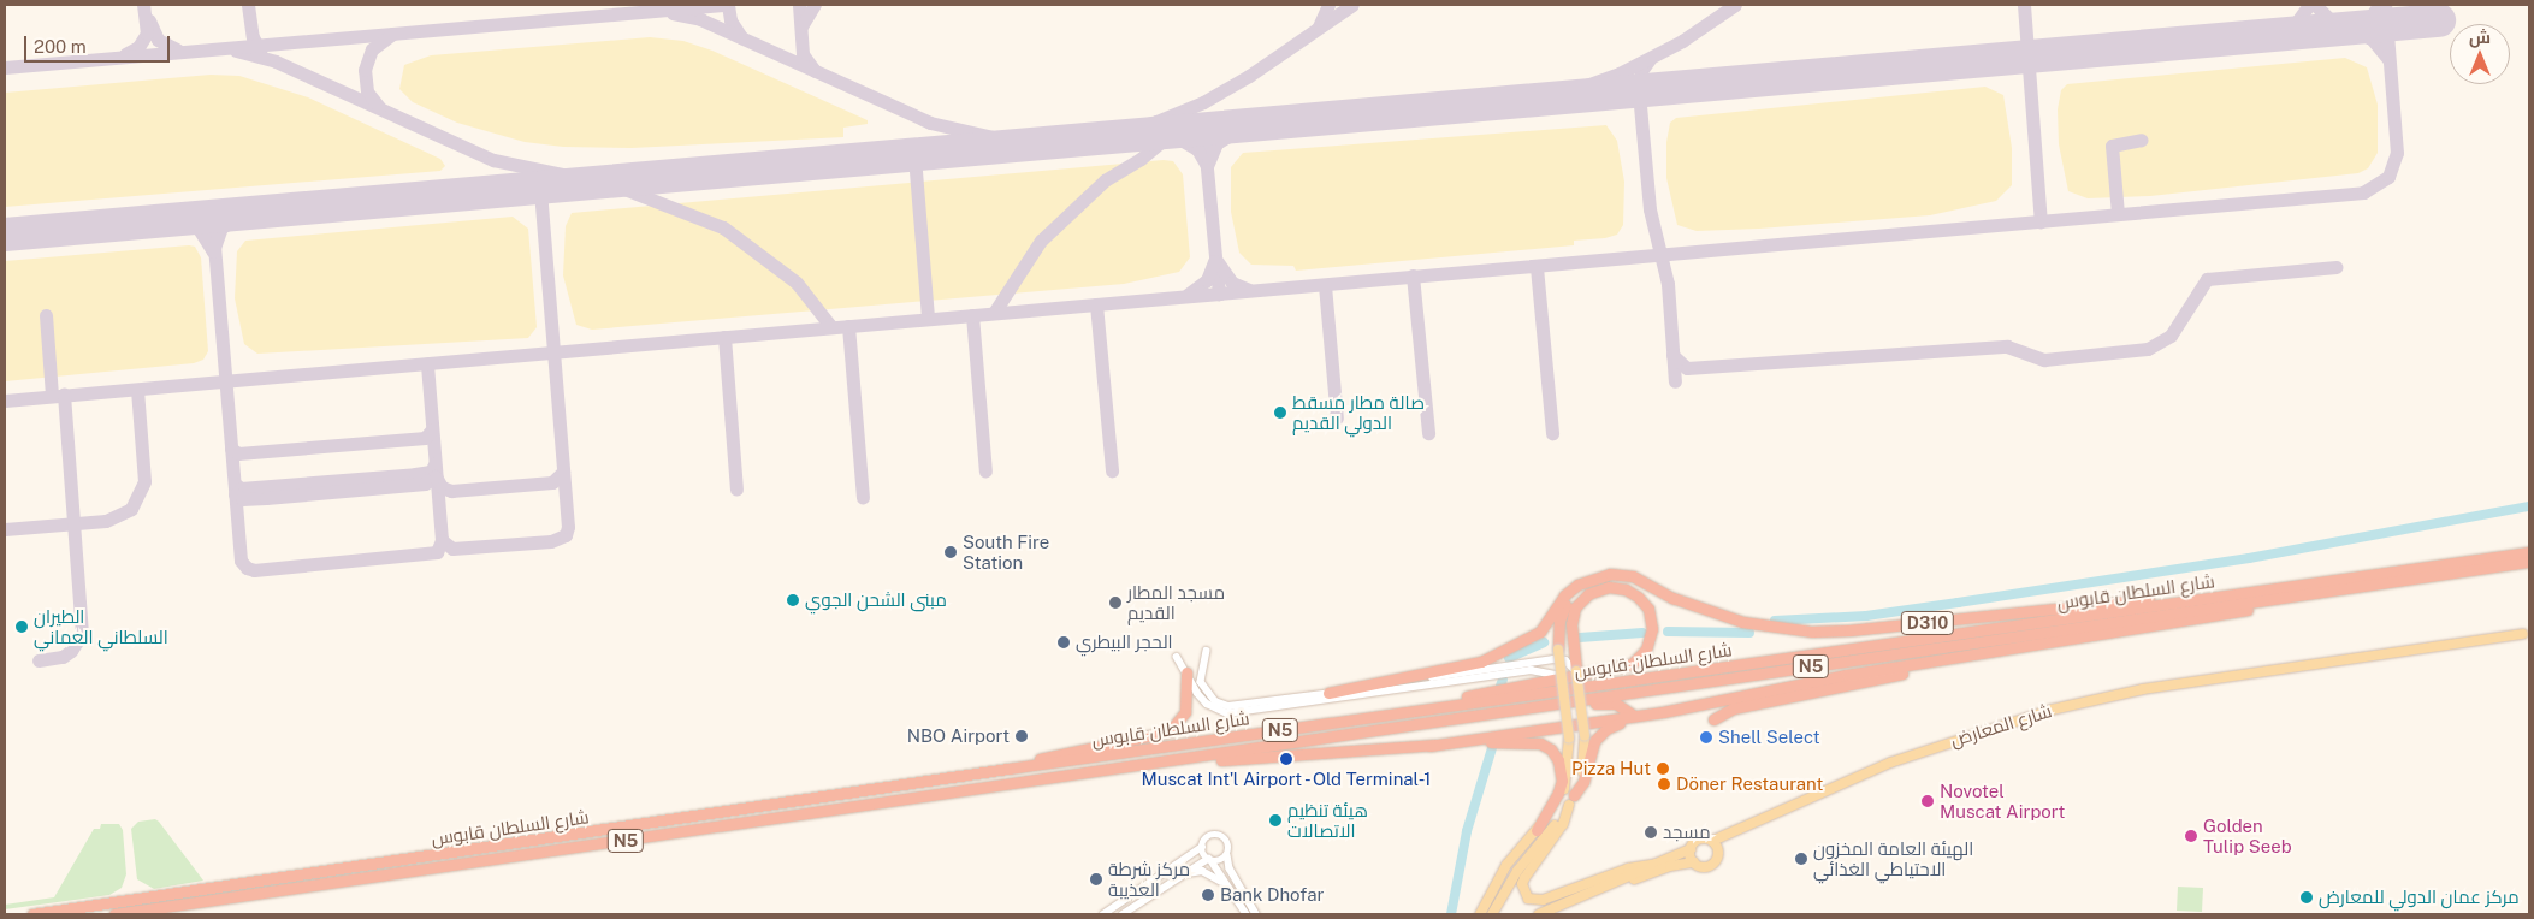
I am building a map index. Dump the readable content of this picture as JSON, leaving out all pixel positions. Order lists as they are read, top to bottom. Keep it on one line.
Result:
{"streets":{"highway":["شارع السلطان قابوس","D310","N5"],"main road":["شارع المعارض"]},"crossings":[["شارع السلطان قابوس","D310"]],"places":["صالة مطار مسقط الدولي القديم","South Fire Station","مبنى الشحن الجوي","مسجد المطار القديم","الطيران السلطاني العماني","الحجر البيطري","NBO Airport","Shell Select","Muscat Int'l Airport - Old Terminal-1","Pizza Hut","Döner Restaurant","Novotel Muscat Airport","هيئة تنظيم الاتصالات","مسجد","Golden Tulip Seeb","الهيئة العامة المخزون الاحتياطي الغذائي","مركز شرطة العذيبة","Bank Dhofar","مركز عمان الدولي للمعارض"],"scale_bar":"200 m","north":"top"}
